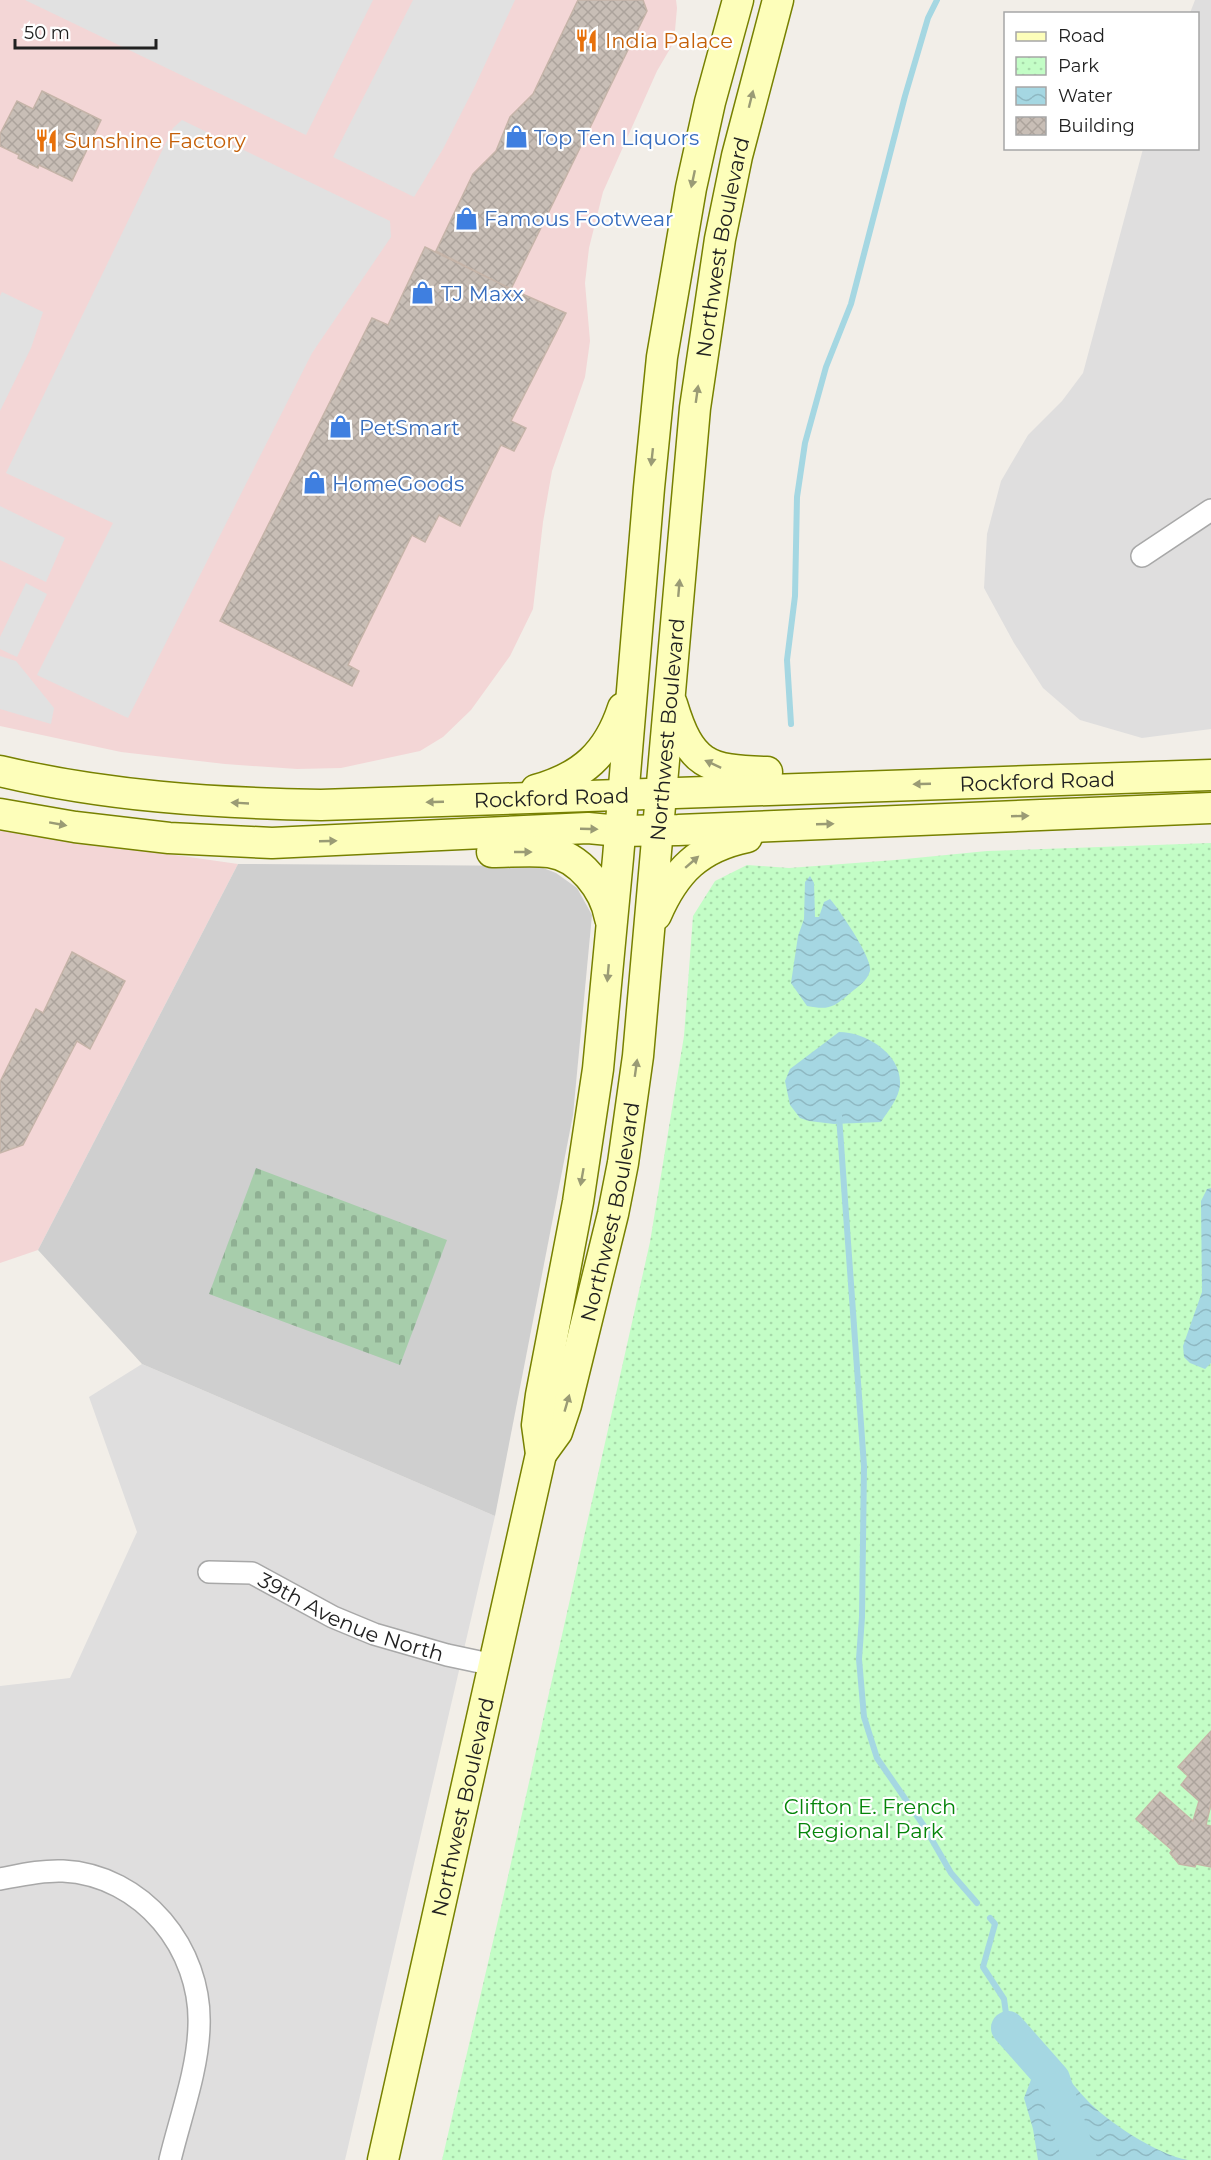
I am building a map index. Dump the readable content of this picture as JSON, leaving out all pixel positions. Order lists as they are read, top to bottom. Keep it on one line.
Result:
{"streets":{"main road":["Northwest Boulevard","Rockford Road"],"street":["39th Avenue North"]},"crossings":[["Northwest Boulevard","Rockford Road"],["Northwest Boulevard","39th Avenue North"]],"parks":["Clifton E. French Regional Park"],"places":{"restaurant":["India Palace","Sunshine Factory"],"shop":["Top Ten Liquors","Famous Footwear","TJ Maxx","PetSmart","HomeGoods"]},"legend":["Road","Park","Water","Building"],"scale_bar":"50 m"}
